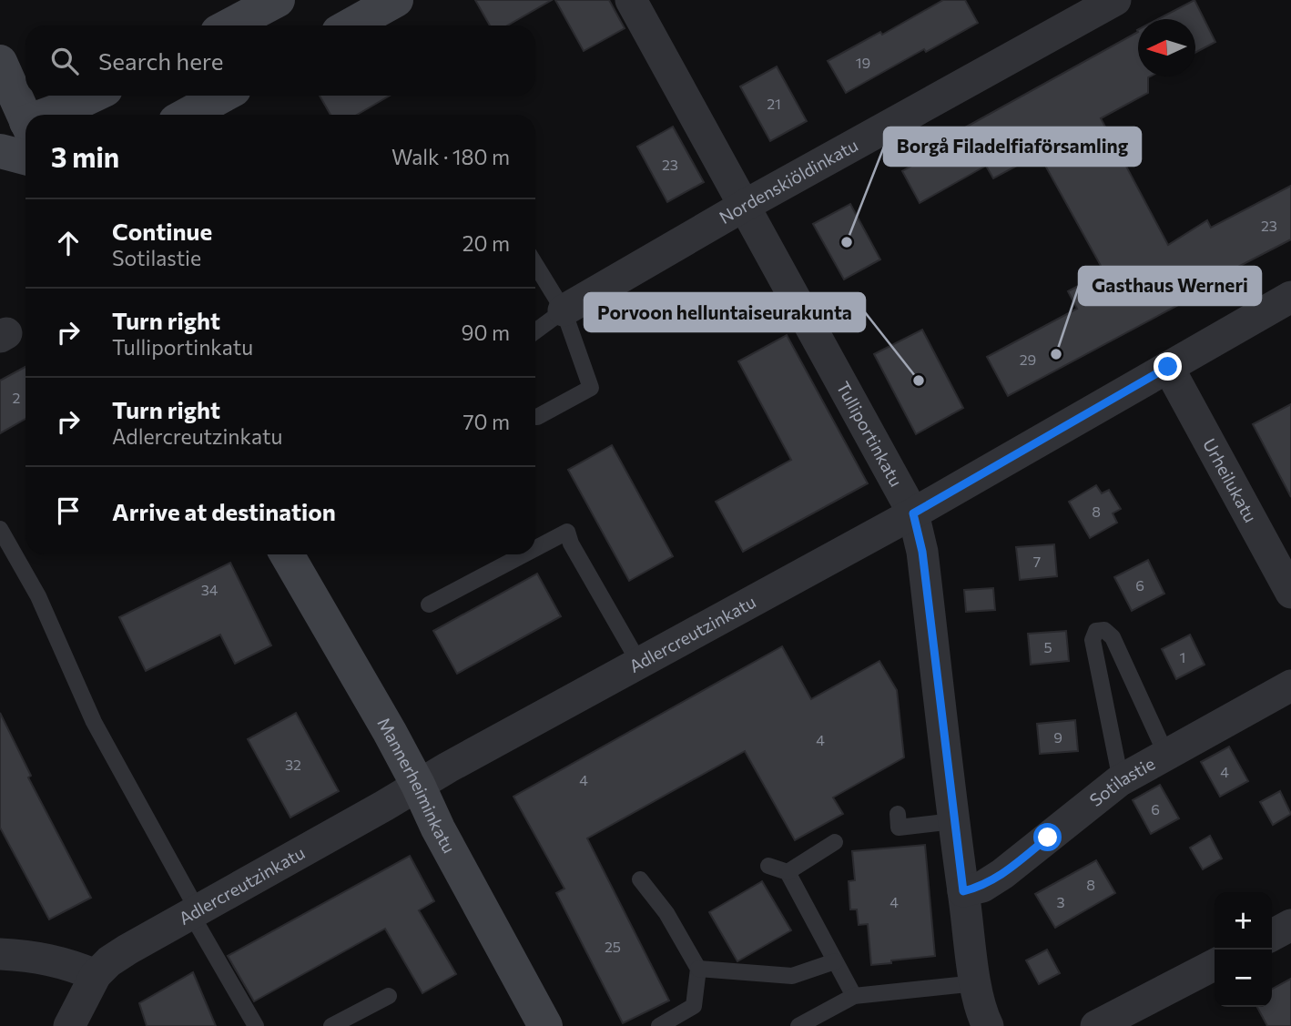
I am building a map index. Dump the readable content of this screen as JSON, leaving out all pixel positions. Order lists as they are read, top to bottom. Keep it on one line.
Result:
{"streets":{"main road":["Mannerheiminkatu"],"street":["Nordenskiöldinkatu","Tulliportinkatu","Urheilukatu","Adlercreutzinkatu","Sotilastie"]},"crossings":[["Nordenskiöldinkatu","Tulliportinkatu"],["Tulliportinkatu","Adlercreutzinkatu"],["Tulliportinkatu","Sotilastie"],["Urheilukatu","Adlercreutzinkatu"],["Adlercreutzinkatu","Mannerheiminkatu"]],"places":["Borgå Filadelfiaförsamling","Gasthaus Werneri","Porvoon helluntaiseurakunta"],"house_numbers":["19","21","23","23","29","2","8","7","6","34","5","1","9","4","32","4","4","6","8","4","3","25"],"north":"left","page":{"search":"Search here","heading":["3 min","Walk · 180 m"],"list":[["Continue","Sotilastie","20 m"],["Turn right","Tulliportinkatu","90 m"],["Turn right","Adlercreutzinkatu","70 m"],"Arrive at destination"],"map_buttons":["+","−"]}}
